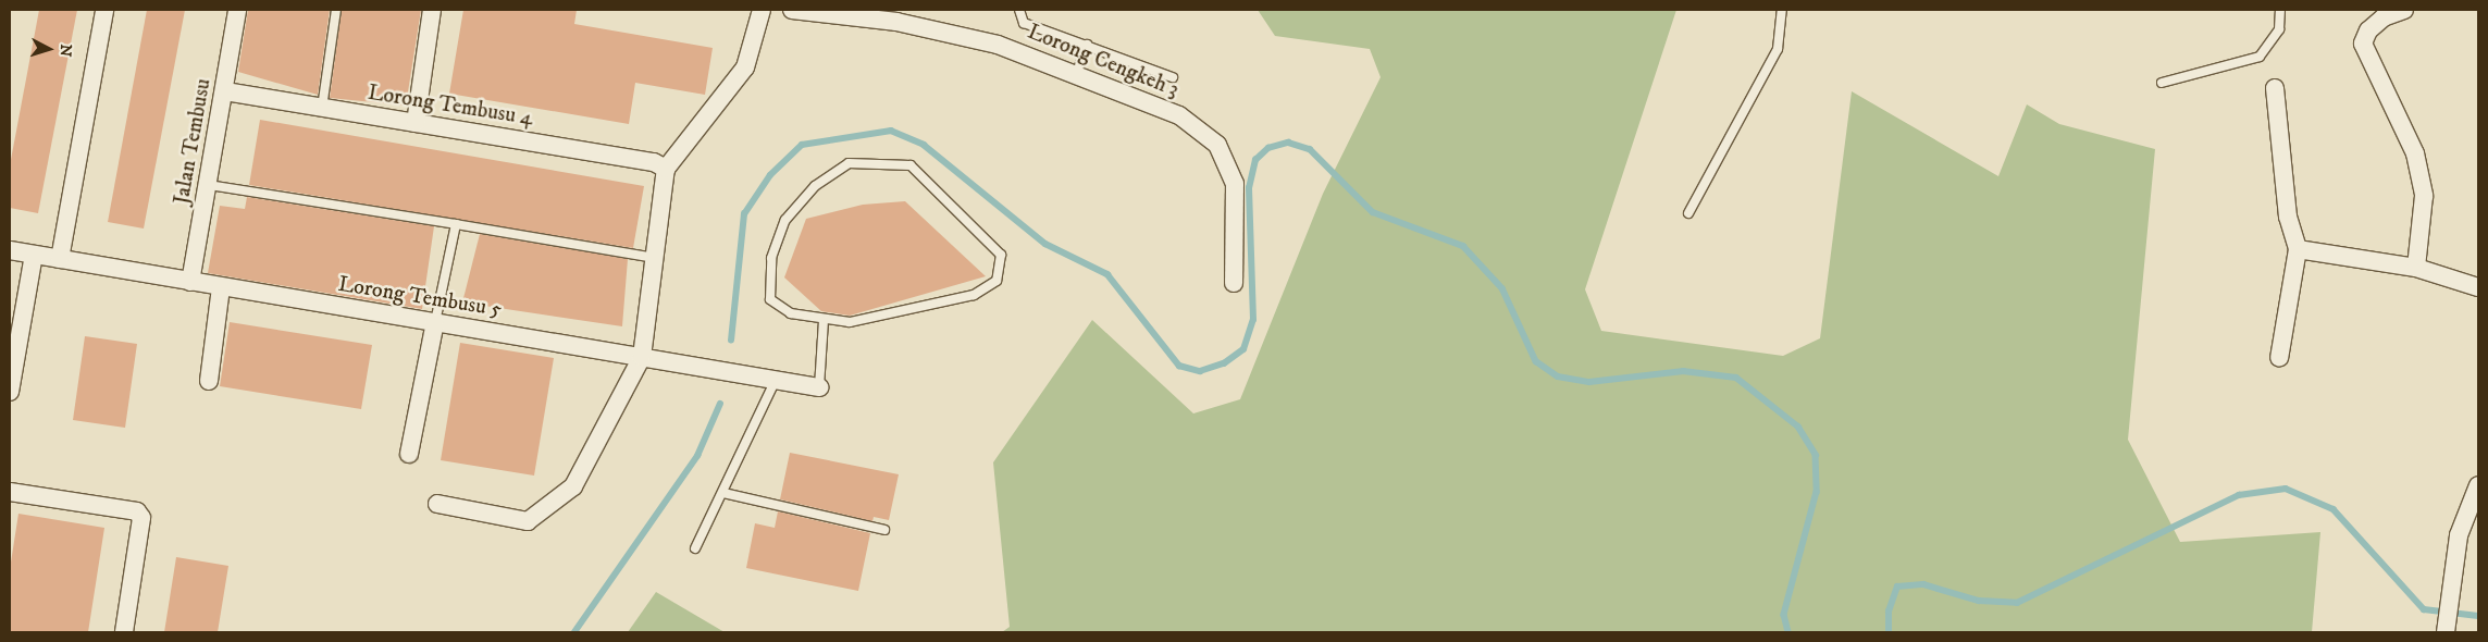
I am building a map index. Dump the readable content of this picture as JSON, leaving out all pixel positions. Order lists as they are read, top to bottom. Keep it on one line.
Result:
{"streets":{"street":["Lorong Cengkeh 3","Lorong Tembusu 4","Jalan Tembusu","Lorong Tembusu 5"]},"crossings":[["Lorong Tembusu 4","Jalan Tembusu"],["Jalan Tembusu","Lorong Tembusu 5"]],"north":"right"}
